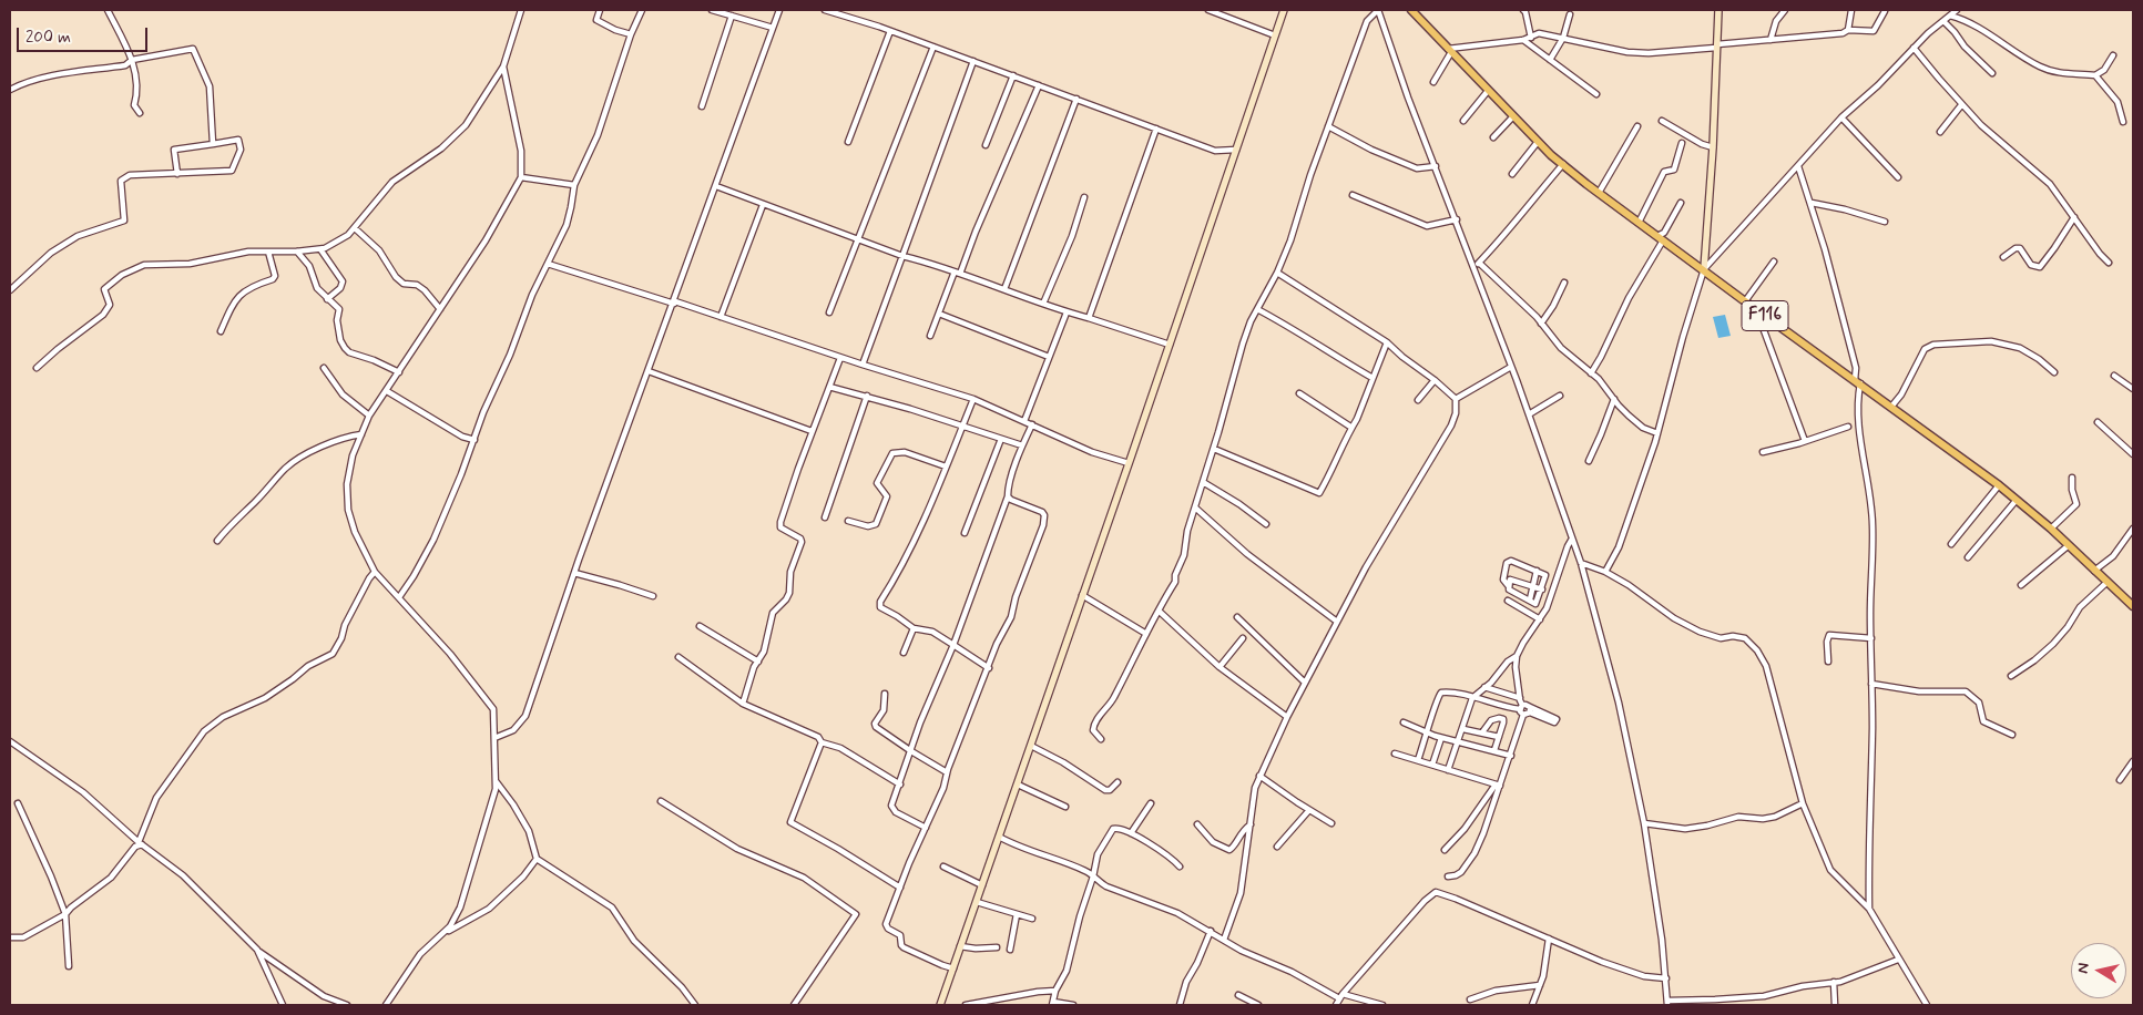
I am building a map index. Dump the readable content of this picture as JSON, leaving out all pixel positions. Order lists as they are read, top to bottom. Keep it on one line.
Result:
{"streets":{"main road":["F116"]},"scale_bar":"200 m","north":"left"}
